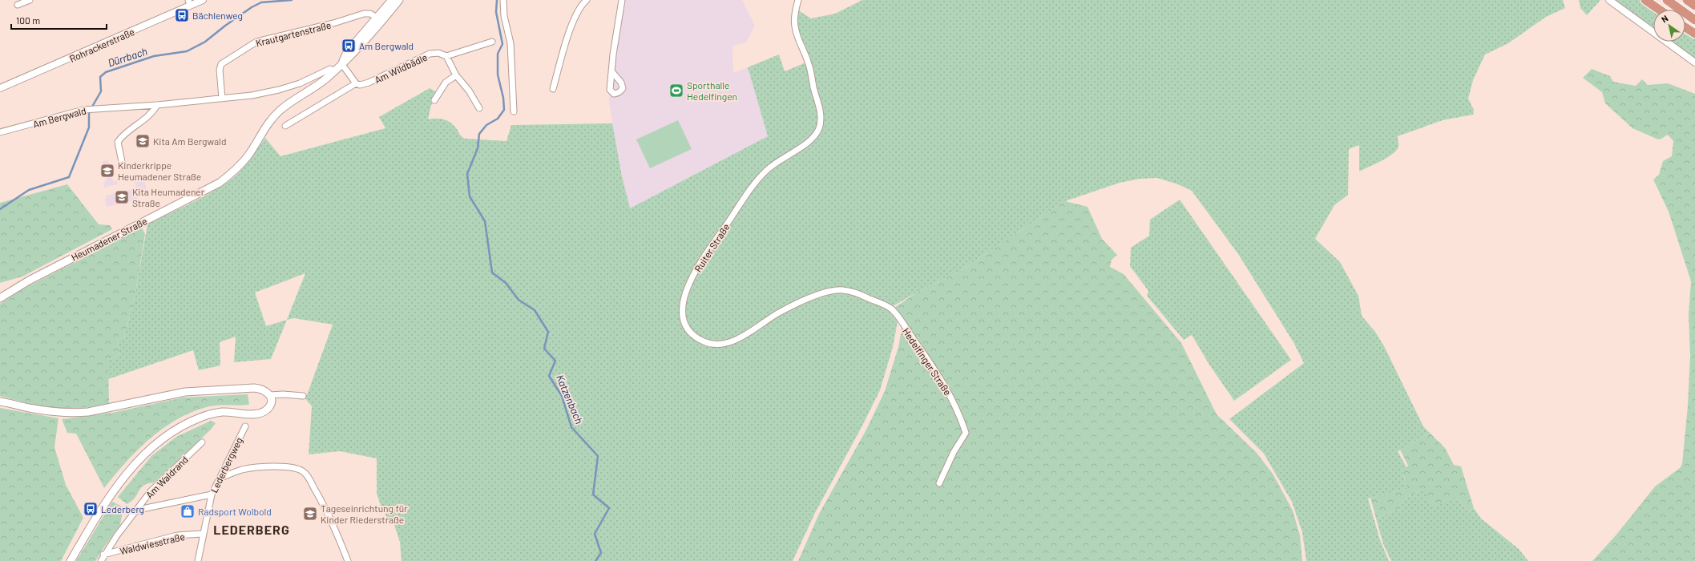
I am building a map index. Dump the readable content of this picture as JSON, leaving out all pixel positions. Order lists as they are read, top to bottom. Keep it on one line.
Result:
{"streets":{"main road":["Heumadener Straße"],"street":["Krautgartenstraße","Rohrackerstraße","Am Wildbädle","Am Bergwald","Ruiter Straße","Hedelfinger Straße","Lederbergweg","Am Waldrand","Waldwiesstraße"]},"crossings":[["Krautgartenstraße","Am Bergwald"],["Krautgartenstraße","Heumadener Straße"],["Am Bergwald","Heumadener Straße"],["Ruiter Straße","Hedelfinger Straße"],["Lederbergweg","Waldwiesstraße"],["Am Waldrand","Waldwiesstraße"]],"districts":["LEDERBERG"],"water":["Dürrbach","Katzenbach"],"places":{"bus stop":["Bächlenweg","Am Bergwald","Lederberg"],"sports":["Sporthalle Hedelfingen"],"school or university":["Kita Am Bergwald","Kinderkrippe Heumadener Straße","Kita Heumadener Straße","Tageseinrichtung für Kinder Riederstraße"],"shop":["Radsport Wolbold"]},"scale_bar":"100 m","north":"top left"}
